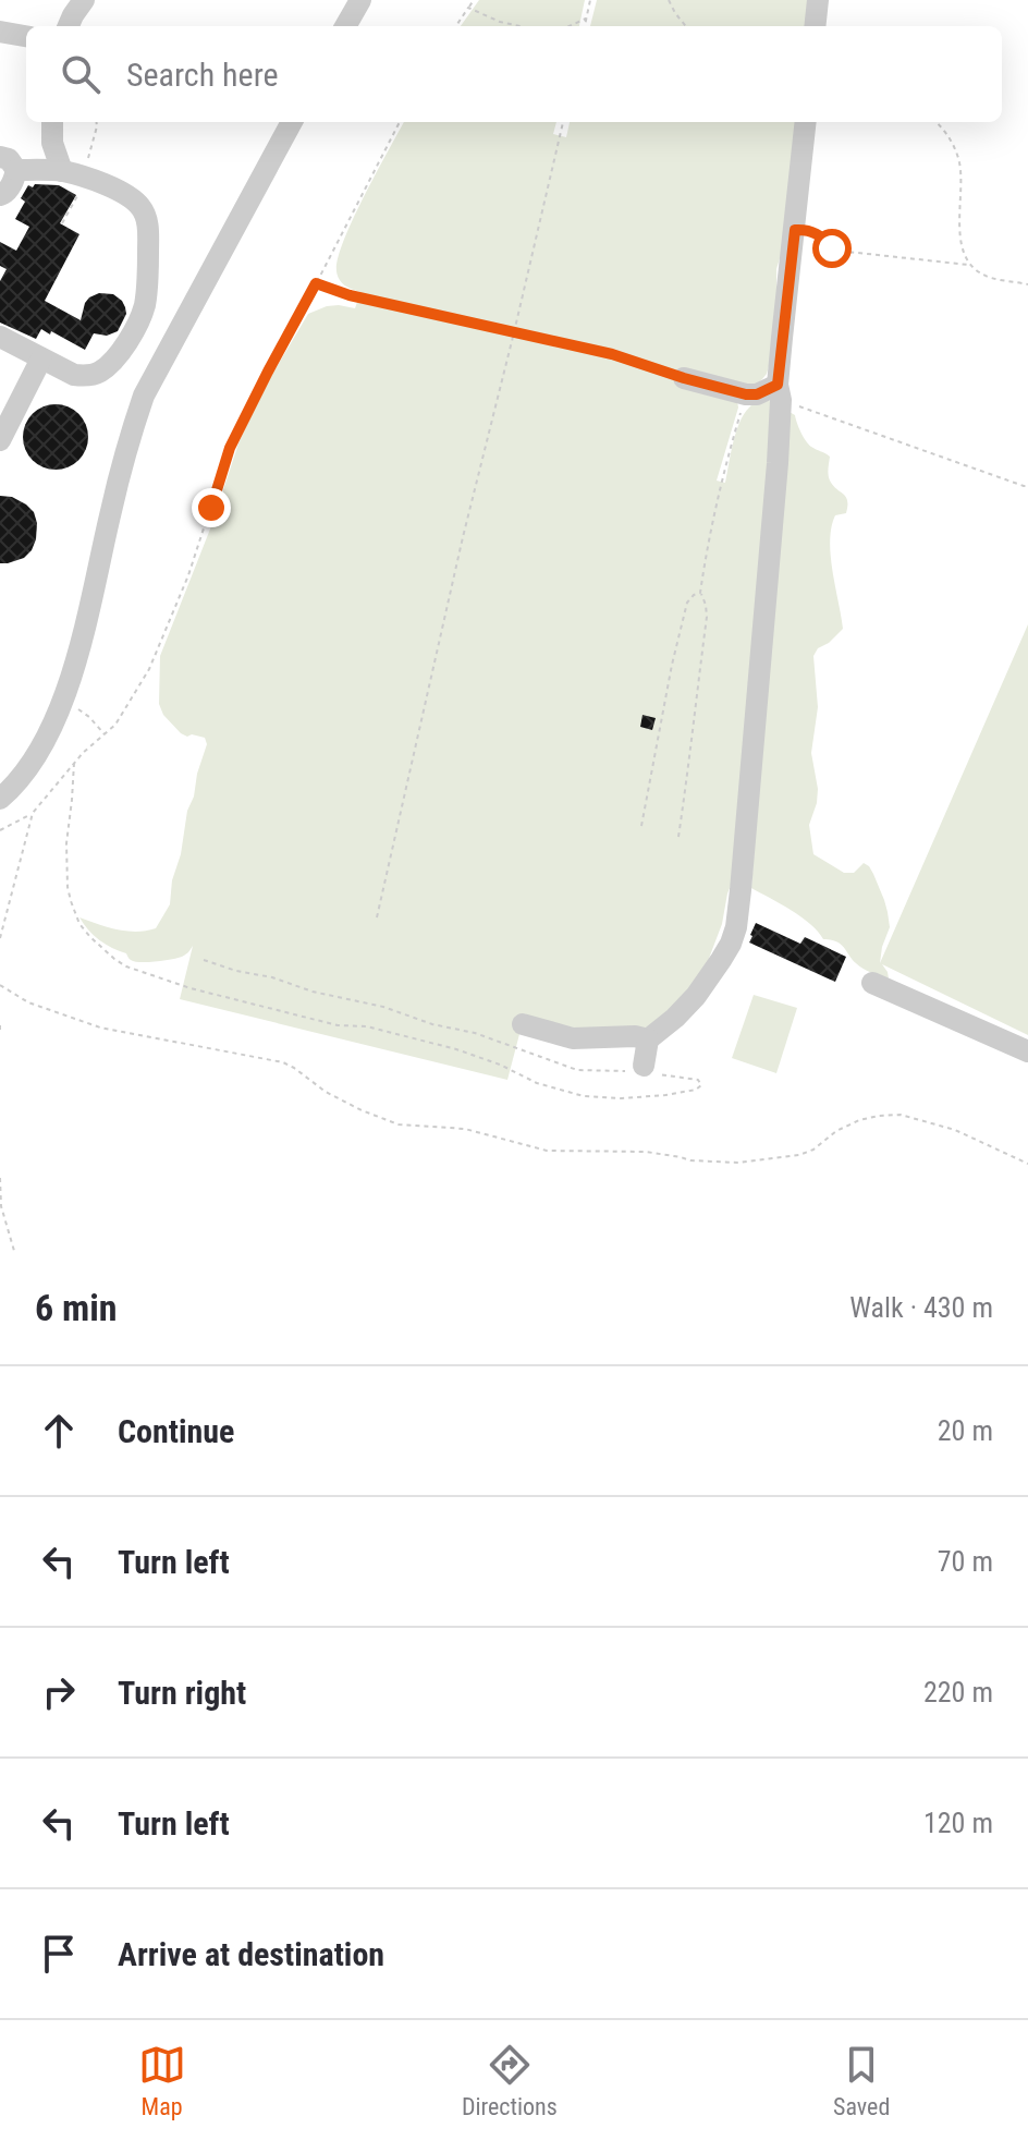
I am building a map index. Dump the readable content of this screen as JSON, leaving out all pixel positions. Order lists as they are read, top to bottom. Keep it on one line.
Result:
{"page":{"search":"Search here","heading":["6 min","Walk · 430 m"],"list":[["Continue","20 m"],["Turn left","70 m"],["Turn right","220 m"],["Turn left","120 m"],"Arrive at destination"],"nav":["Map","Directions","Saved"]}}
